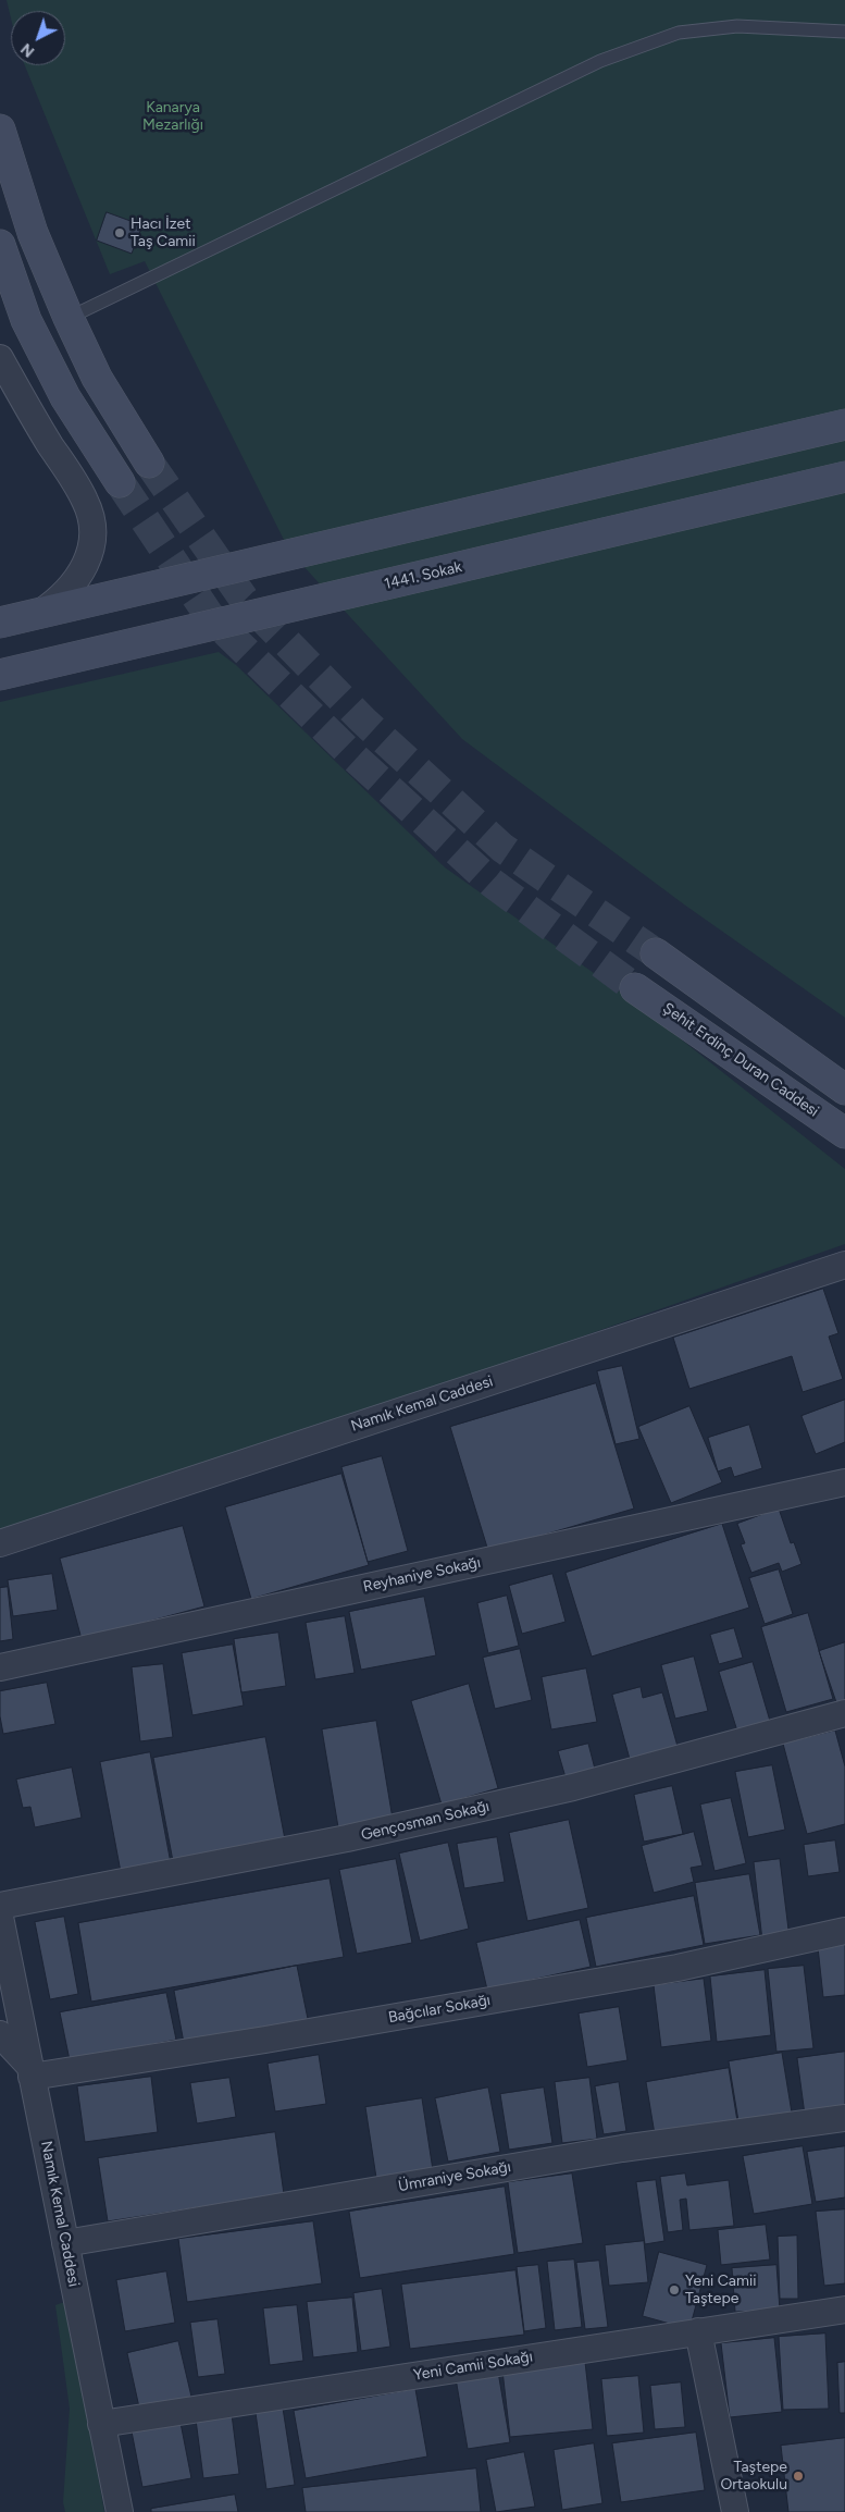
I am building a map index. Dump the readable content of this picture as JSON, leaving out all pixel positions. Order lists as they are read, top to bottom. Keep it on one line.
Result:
{"streets":{"street":["1441. Sokak","Şehit Erdinç Duran Caddesi","Namık Kemal Caddesi","Reyhaniye Sokağı","Gençosman Sokağı","Bağcılar Sokağı","Ümraniye Sokağı","Yeni Camii Sokağı"]},"crossings":[["Namık Kemal Caddesi","Bağcılar Sokağı"],["Namık Kemal Caddesi","Ümraniye Sokağı"],["Namık Kemal Caddesi","Yeni Camii Sokağı"]],"parks":["Kanarya Mezarlığı"],"places":["Hacı İzet Taş Camii","Yeni Camii Taştepe","Taştepe Ortaokulu"],"north":"bottom left"}
